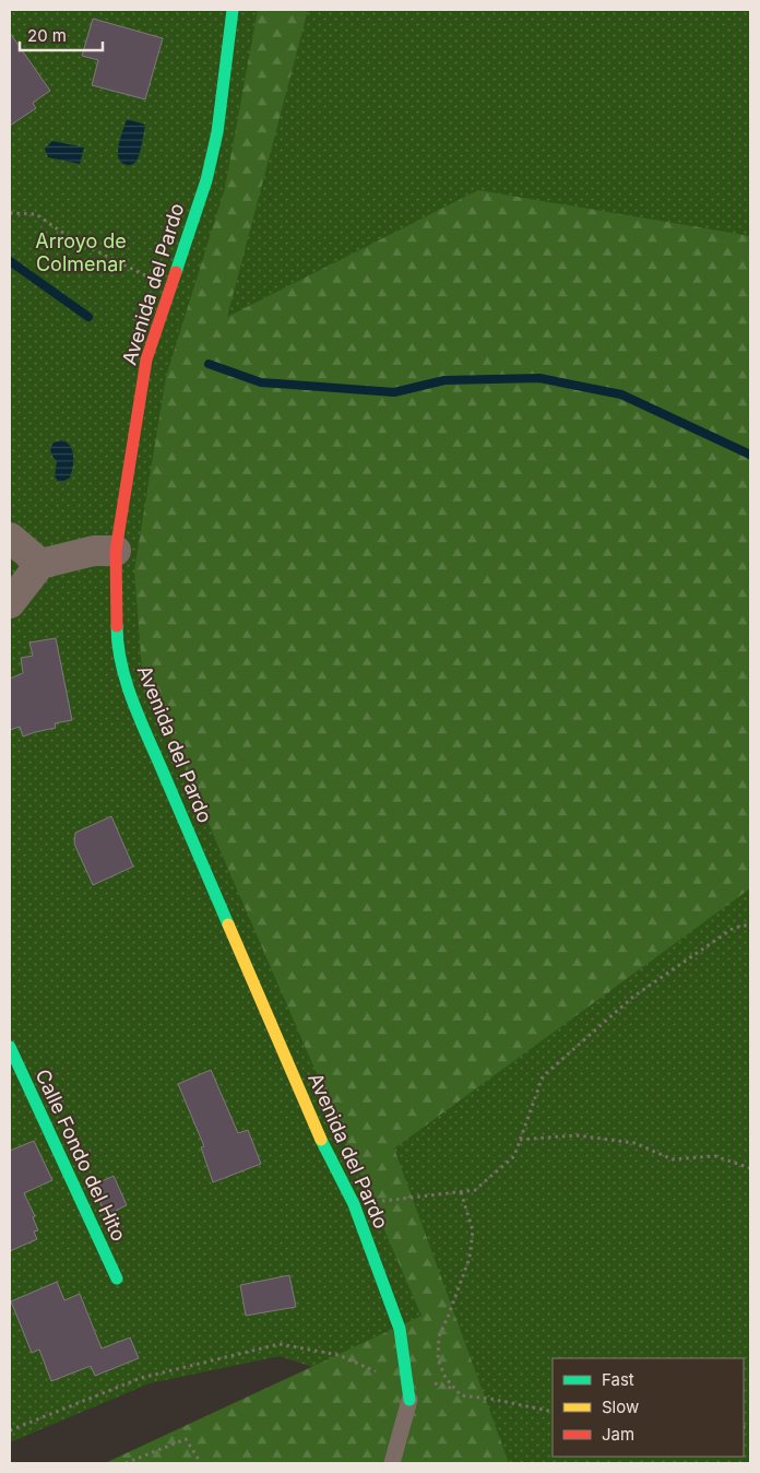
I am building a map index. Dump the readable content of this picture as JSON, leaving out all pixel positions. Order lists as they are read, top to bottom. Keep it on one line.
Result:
{"streets":{"street":["Avenida del Pardo","Calle Fondo del Hito"]},"parks":["Arroyo de Colmenar"],"legend":["Fast","Slow","Jam"],"scale_bar":"20 m"}
